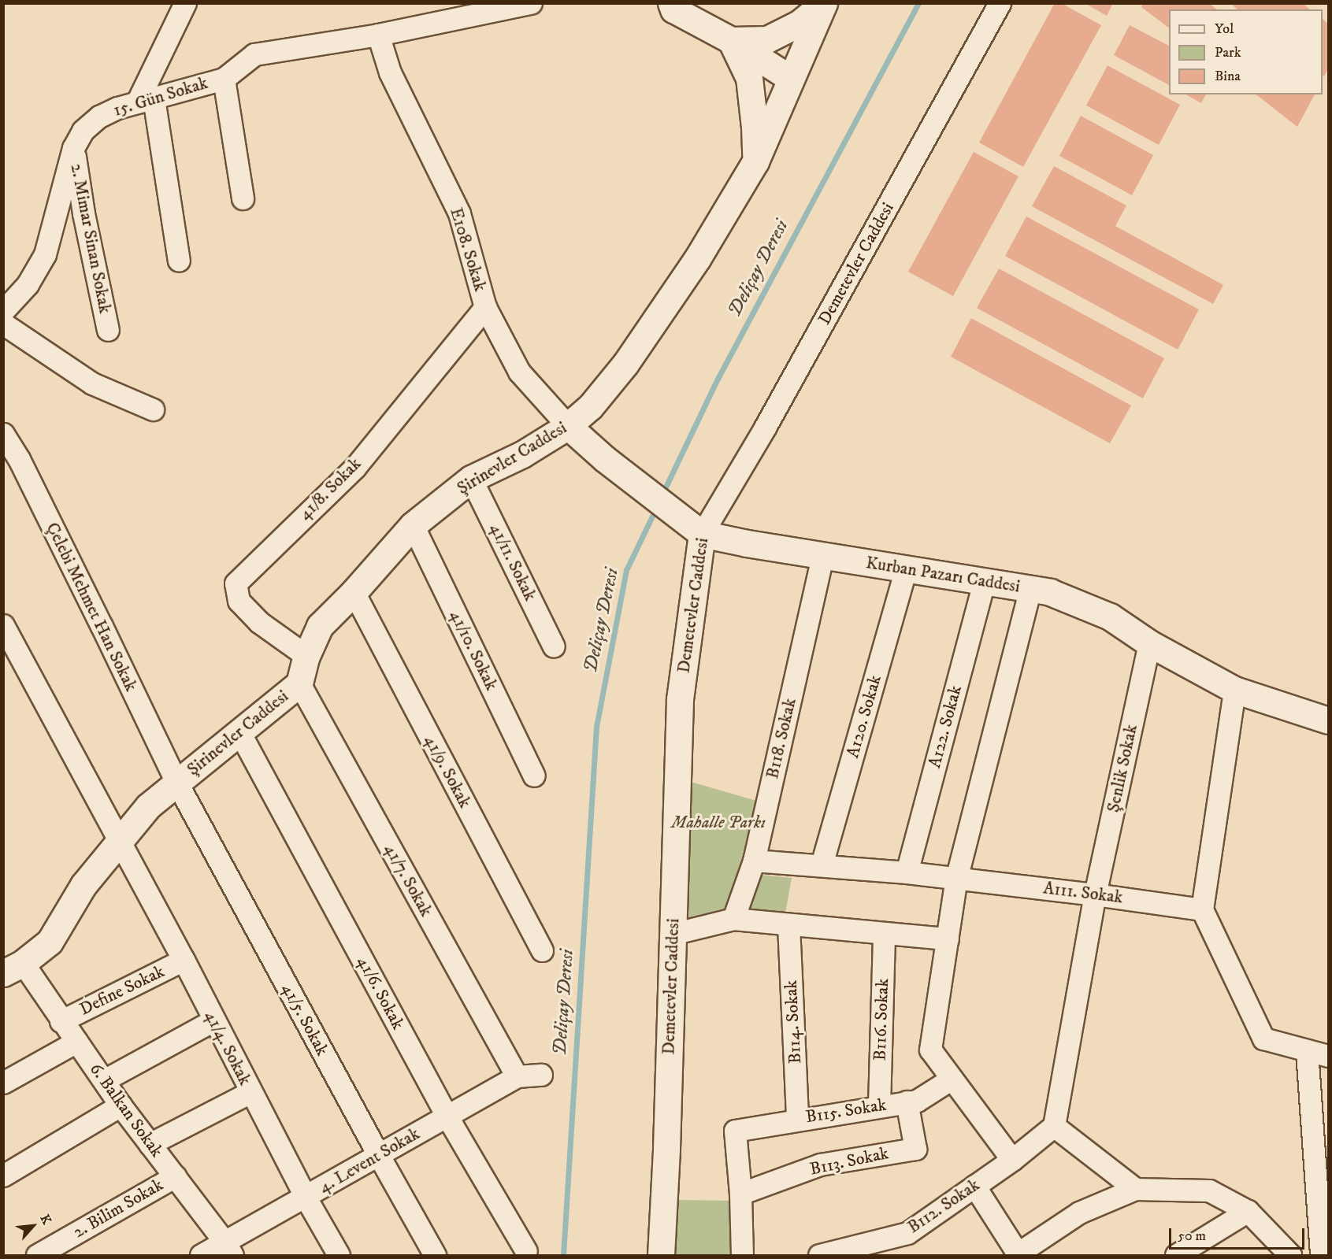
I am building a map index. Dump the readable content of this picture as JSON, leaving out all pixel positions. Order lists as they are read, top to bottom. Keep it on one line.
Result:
{"streets":{"main road":["Demetevler Caddesi","Şirinevler Caddesi","Kurban Pazarı Caddesi"],"street":["15. Gün Sokak","2. Mimar Sinan Sokak","E108. Sokak","41/8. Sokak","41/11. Sokak","Çelebi Mehmet Han Sokak","41/10. Sokak","A120. Sokak","A122. Sokak","B118. Sokak","Şenlik Sokak","41/9. Sokak","41/7. Sokak","A111. Sokak","Define Sokak","41/6. Sokak","41/5. Sokak","B116. Sokak","B114. Sokak","41/4. Sokak","6. Balkan Sokak","B115. Sokak","4. Levent Sokak","B113. Sokak","B112. Sokak","2. Bilim Sokak"]},"crossings":[["15. Gün Sokak","2. Mimar Sinan Sokak"],["15. Gün Sokak","E108. Sokak"],["E108. Sokak","Şirinevler Caddesi"],["E108. Sokak","41/8. Sokak"],["E108. Sokak","Kurban Pazarı Caddesi"],["Demetevler Caddesi","Kurban Pazarı Caddesi"],["Şirinevler Caddesi","41/8. Sokak"],["Şirinevler Caddesi","41/11. Sokak"],["Şirinevler Caddesi","Kurban Pazarı Caddesi"],["Şirinevler Caddesi","Çelebi Mehmet Han Sokak"],["Şirinevler Caddesi","41/10. Sokak"],["Şirinevler Caddesi","41/9. Sokak"],["Şirinevler Caddesi","41/7. Sokak"],["Şirinevler Caddesi","41/6. Sokak"],["Şirinevler Caddesi","41/5. Sokak"],["Şirinevler Caddesi","41/4. Sokak"],["Şirinevler Caddesi","6. Balkan Sokak"],["Kurban Pazarı Caddesi","A120. Sokak"],["Kurban Pazarı Caddesi","A122. Sokak"],["Kurban Pazarı Caddesi","B118. Sokak"],["Kurban Pazarı Caddesi","Şenlik Sokak"],["Çelebi Mehmet Han Sokak","41/5. Sokak"],["A120. Sokak","A111. Sokak"],["A122. Sokak","A111. Sokak"],["B118. Sokak","A111. Sokak"],["Şenlik Sokak","A111. Sokak"],["41/7. Sokak","4. Levent Sokak"],["Define Sokak","41/4. Sokak"],["Define Sokak","6. Balkan Sokak"],["41/6. Sokak","4. Levent Sokak"],["41/5. Sokak","4. Levent Sokak"],["B116. Sokak","B115. Sokak"],["B114. Sokak","B115. Sokak"],["41/4. Sokak","4. Levent Sokak"],["6. Balkan Sokak","4. Levent Sokak"],["6. Balkan Sokak","2. Bilim Sokak"],["B115. Sokak","B113. Sokak"]],"water":["Deliçay Deresi"],"parks":["Mahalle Parkı"],"legend":["Yol","Park","Bina"],"scale_bar":"50 m","north":"top right"}
